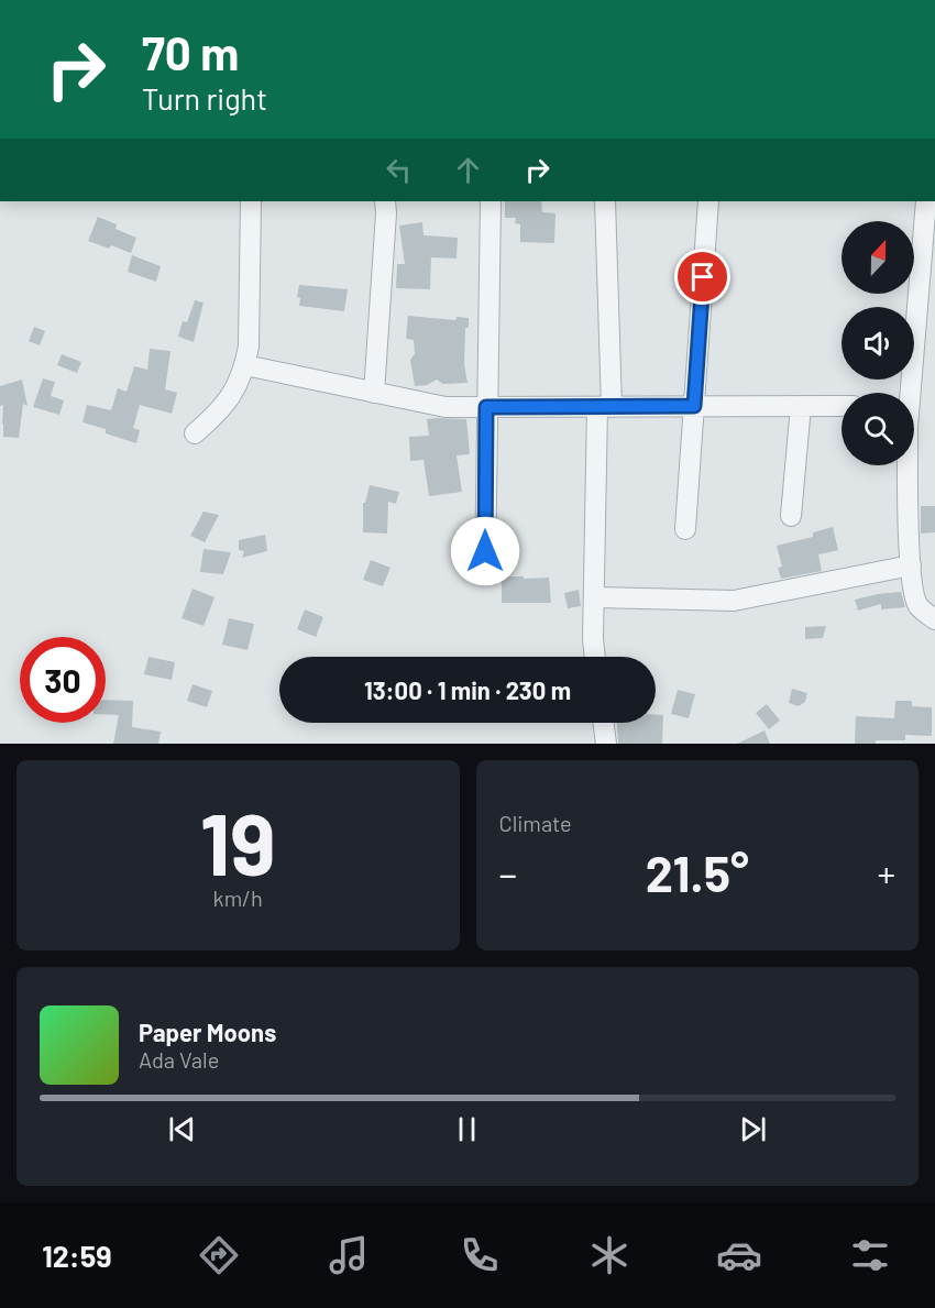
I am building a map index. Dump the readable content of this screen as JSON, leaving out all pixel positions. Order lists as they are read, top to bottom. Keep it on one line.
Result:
{"north":"top","page":{"turn":["70 m","Turn right"],"limit":"30","trip":"13:00 · 1 min · 230 m","tile":[["19","km/h"],"Climate"],"heat":["−","21.5°","+"],"song":["Paper Moons","Ada Vale"],"tabs":"12:59"}}
